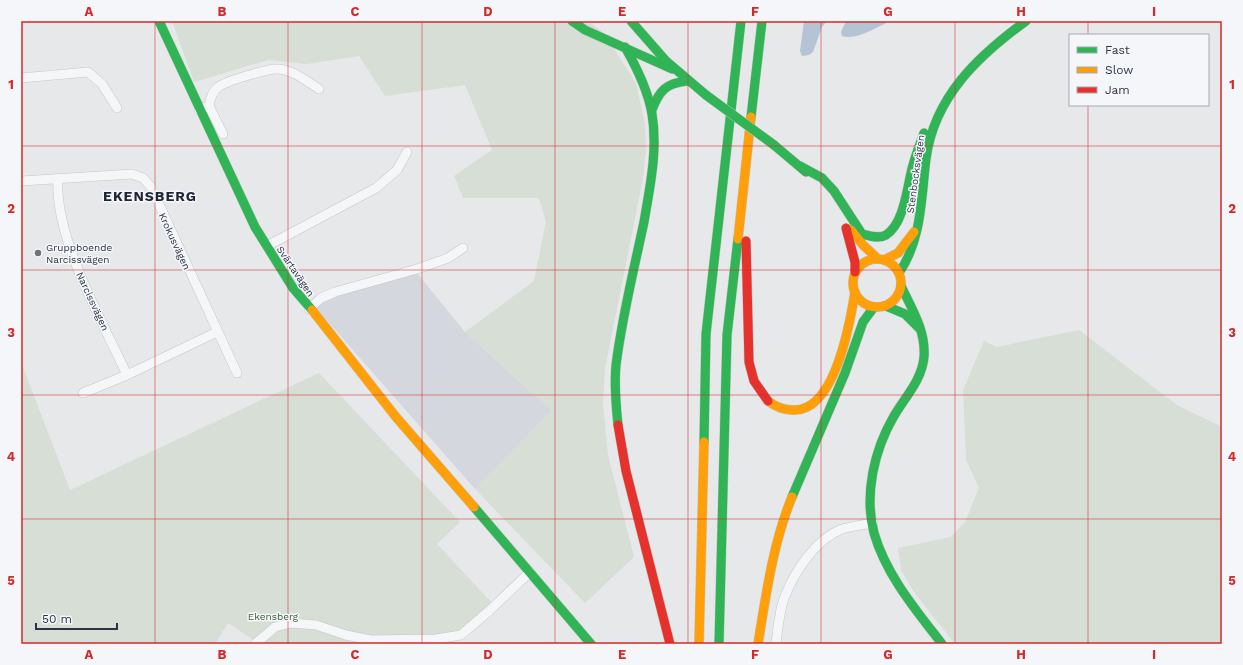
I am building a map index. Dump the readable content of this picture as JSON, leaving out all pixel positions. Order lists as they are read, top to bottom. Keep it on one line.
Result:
{"streets":{"main road":["Stenbocksvägen","Svärtavägen"],"street":["Krokusvägen","Narcissvägen"]},"crossings":[["Krokusvägen","Narcissvägen"]],"districts":["EKENSBERG"],"parks":["Ekensberg"],"places":["Gruppboende Narcissvägen"],"legend":["Fast","Slow","Jam"],"scale_bar":"50 m","grid":{"columns":["A","B","C","D","E","F","G","H","I"],"rows":["1","2","3","4","5"]}}
